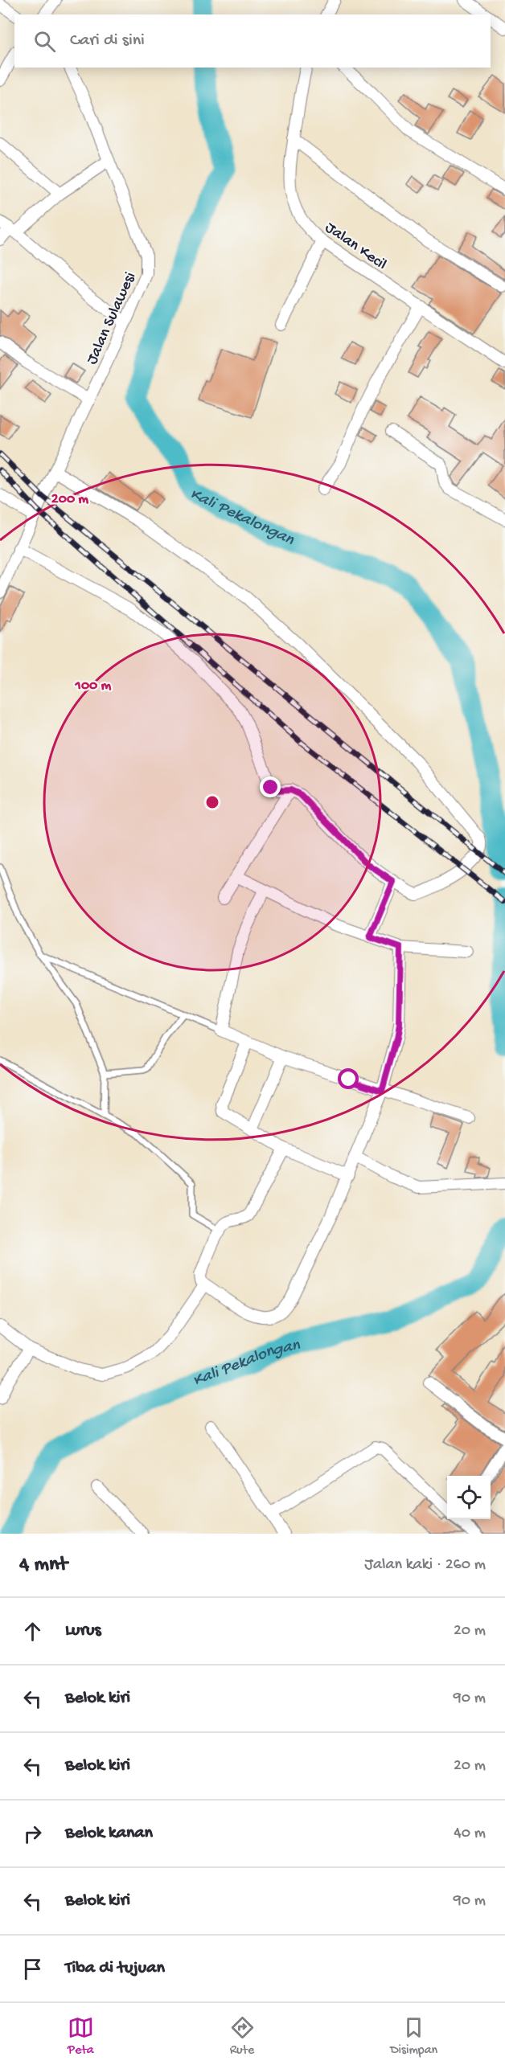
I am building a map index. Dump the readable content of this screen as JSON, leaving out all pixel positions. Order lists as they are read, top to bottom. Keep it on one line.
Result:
{"streets":{"street":["Jalan Kecil","Jalan Sulawesi"]},"water":["Kali Pekalongan"],"page":{"search":"Cari di sini","heading":["4 mnt","Jalan kaki · 260 m"],"list":[["Lurus","20 m"],["Belok kiri","90 m"],["Belok kiri","20 m"],["Belok kanan","40 m"],["Belok kiri","90 m"],"Tiba di tujuan"],"nav":["Peta","Rute","Disimpan"]},"rings":["200 m","100 m"]}
